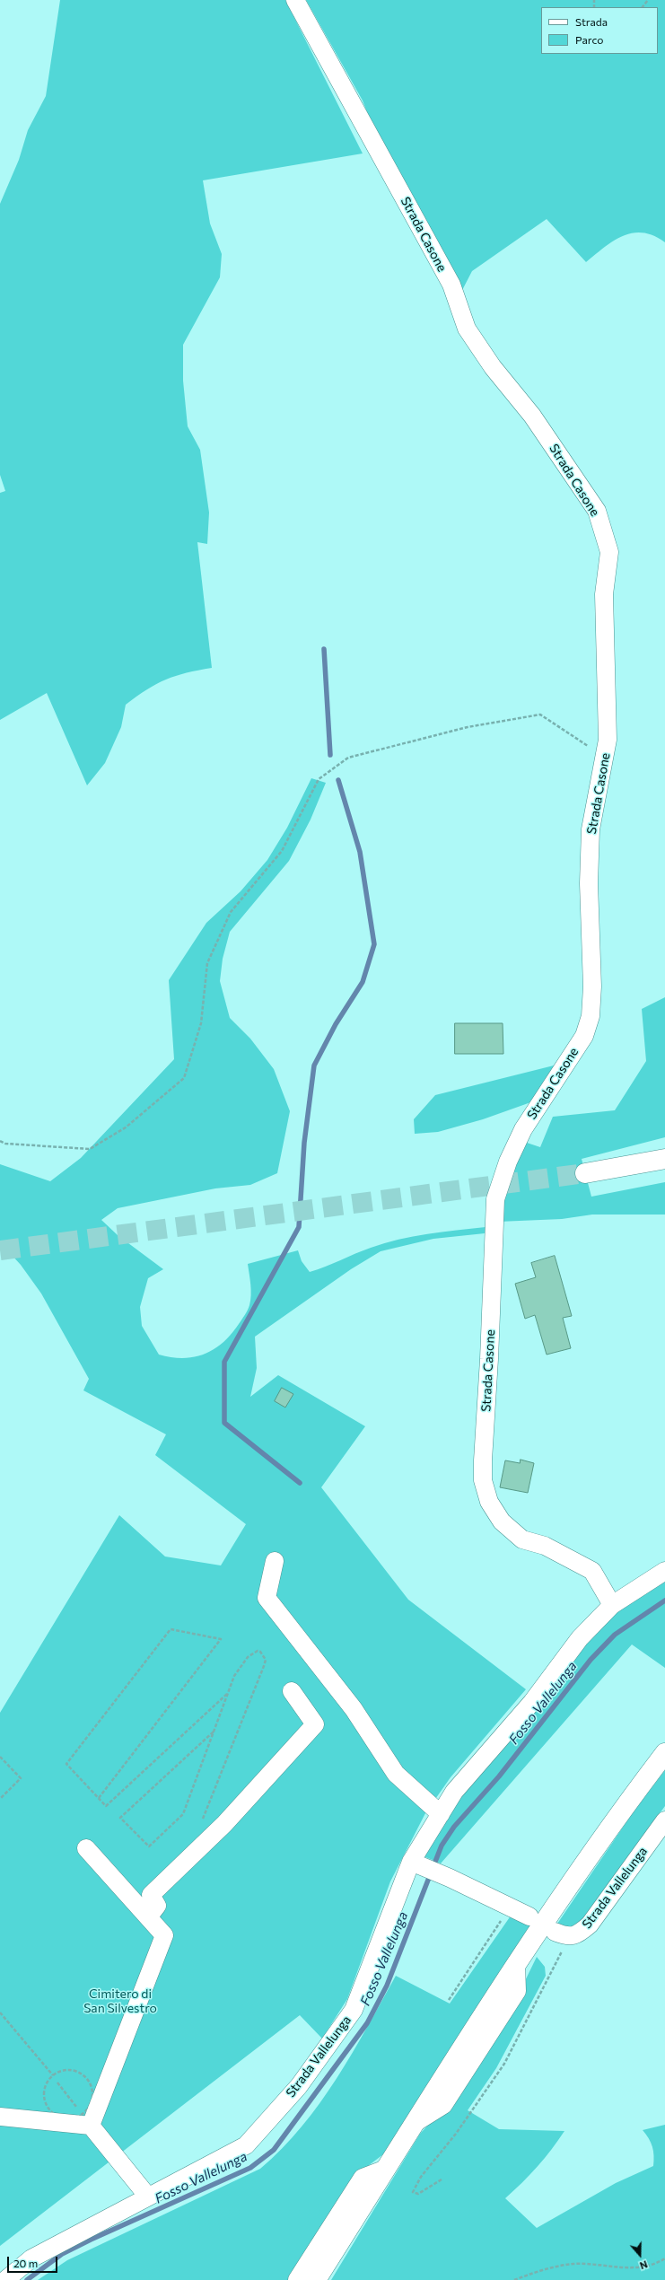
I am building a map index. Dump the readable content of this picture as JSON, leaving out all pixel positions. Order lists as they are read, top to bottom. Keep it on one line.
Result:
{"streets":{"street":["Strada Casone","Strada Vallelunga"]},"crossings":[["Strada Casone","Strada Vallelunga"]],"water":["Fosso Vallelunga"],"parks":["Cimitero di San Silvestro"],"legend":["Strada","Parco"],"scale_bar":"20 m","north":"bottom"}
